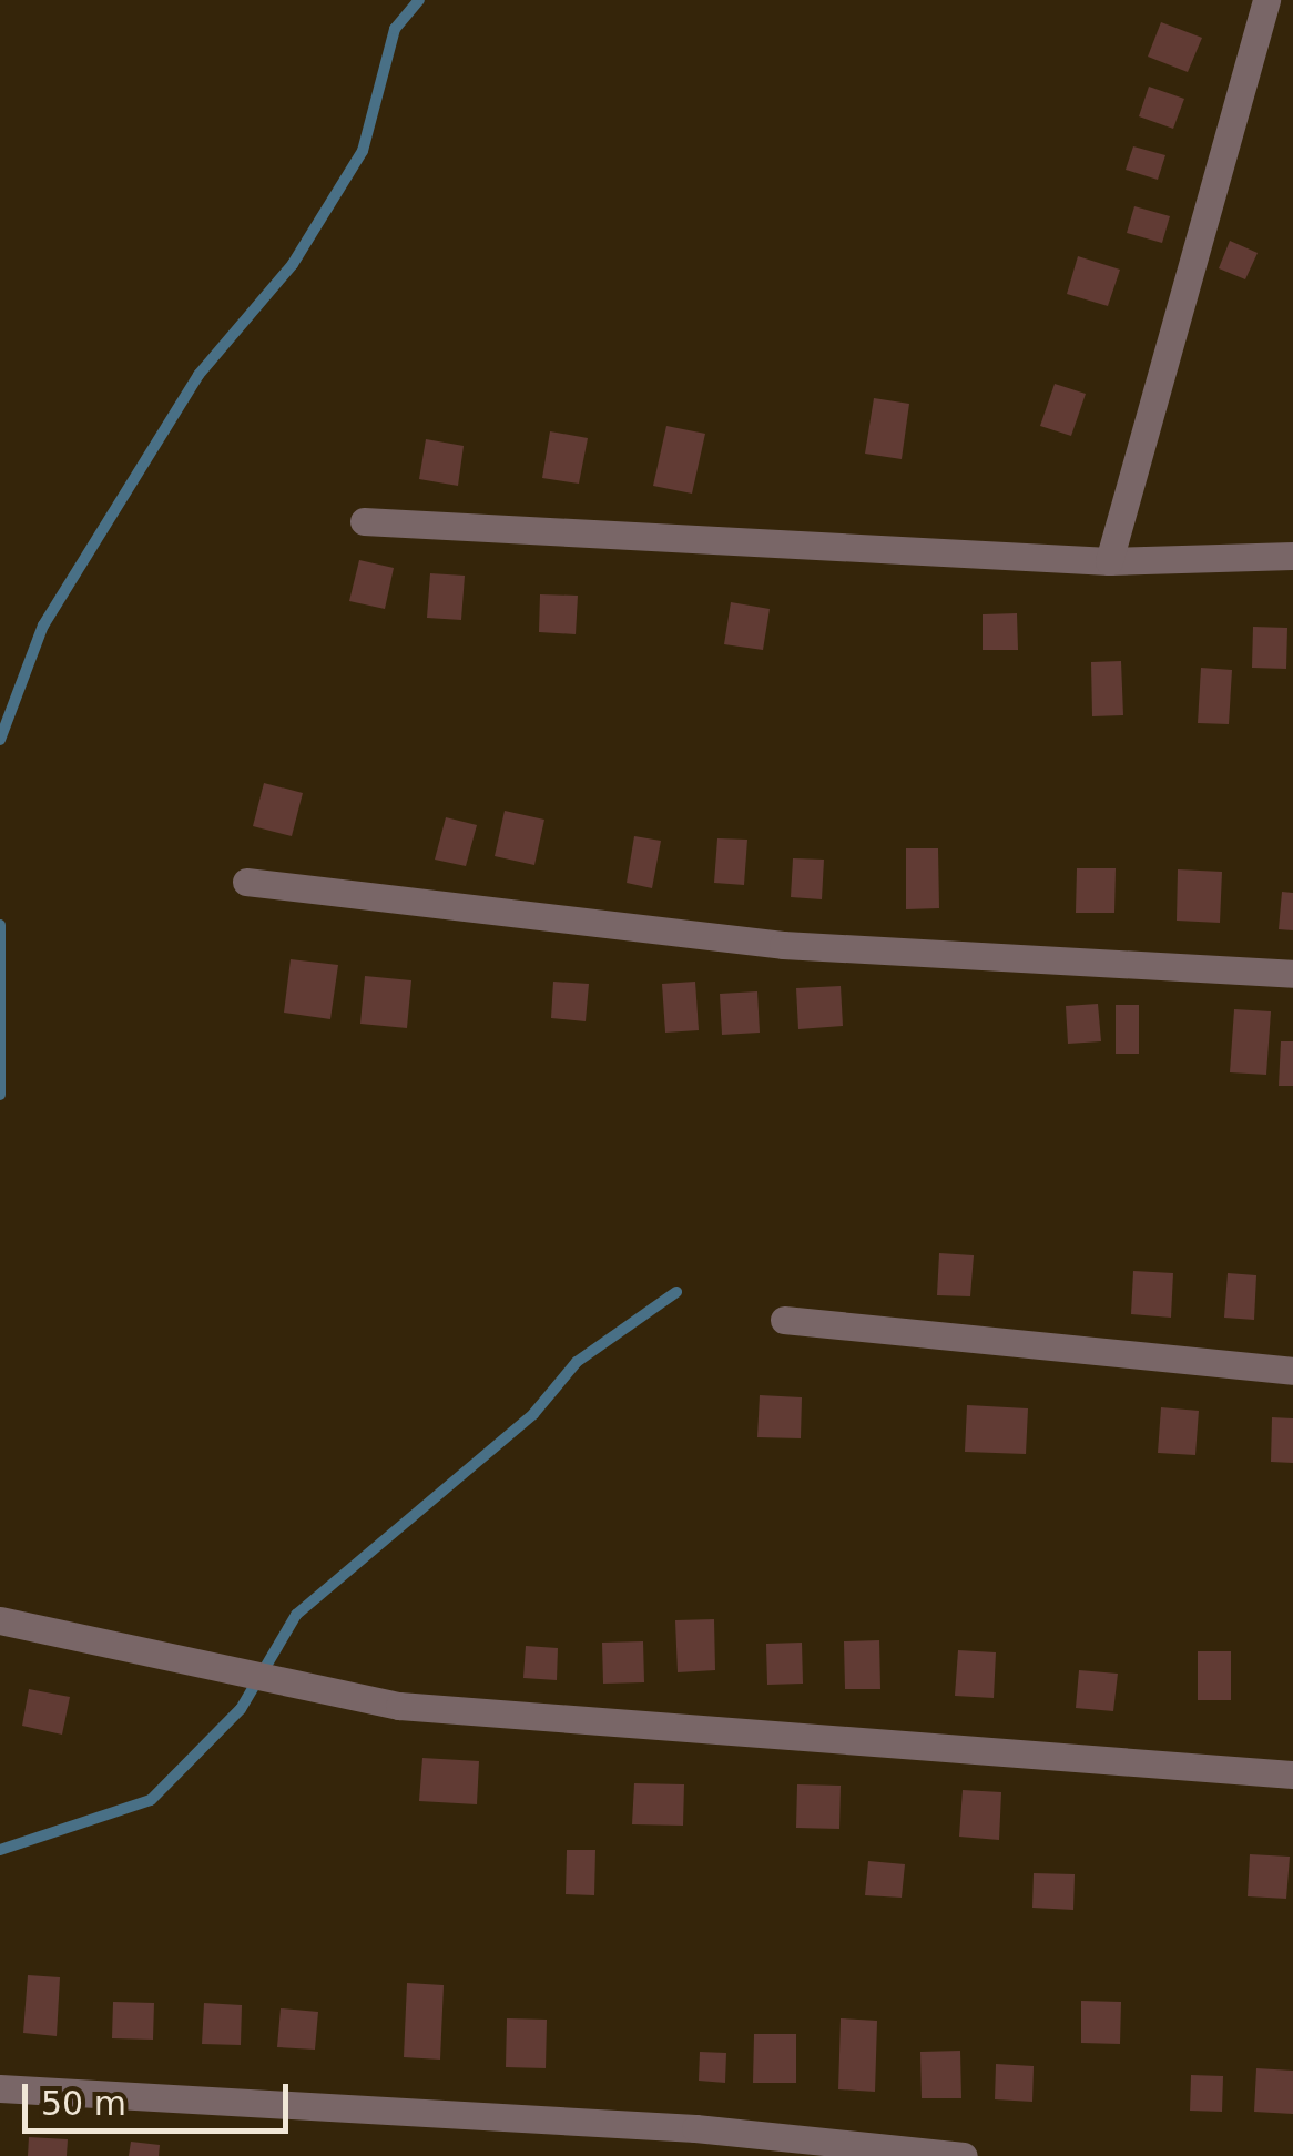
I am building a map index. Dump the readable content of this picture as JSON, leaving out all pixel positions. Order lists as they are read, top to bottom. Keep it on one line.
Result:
{"scale_bar":"50 m"}
